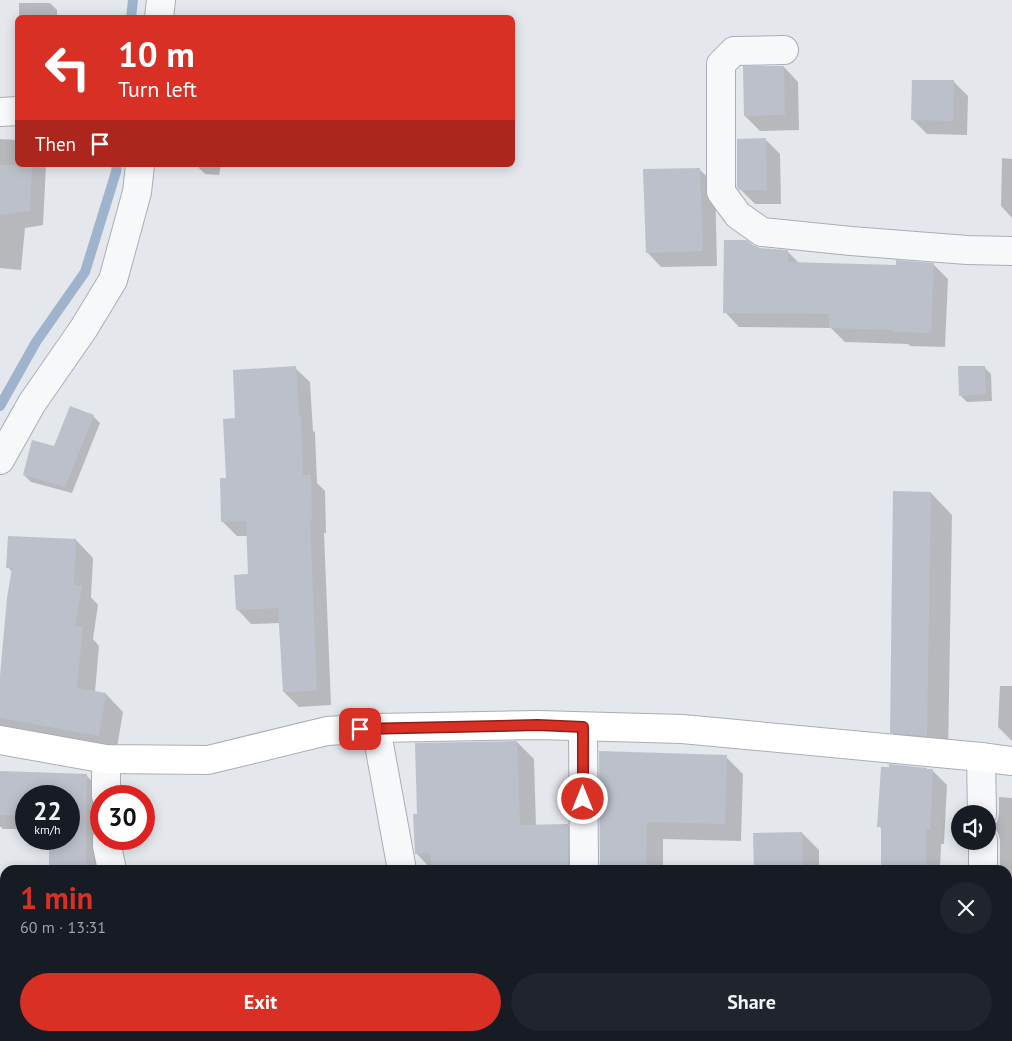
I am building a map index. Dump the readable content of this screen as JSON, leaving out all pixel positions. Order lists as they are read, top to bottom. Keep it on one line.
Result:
{"page":{"turn":["10 m","Turn left"],"then":"Then","speed":"22 km/h","limit":"30","heading":["1 min","60 m · 13:31"],"buttons":["Exit","Share"]}}
